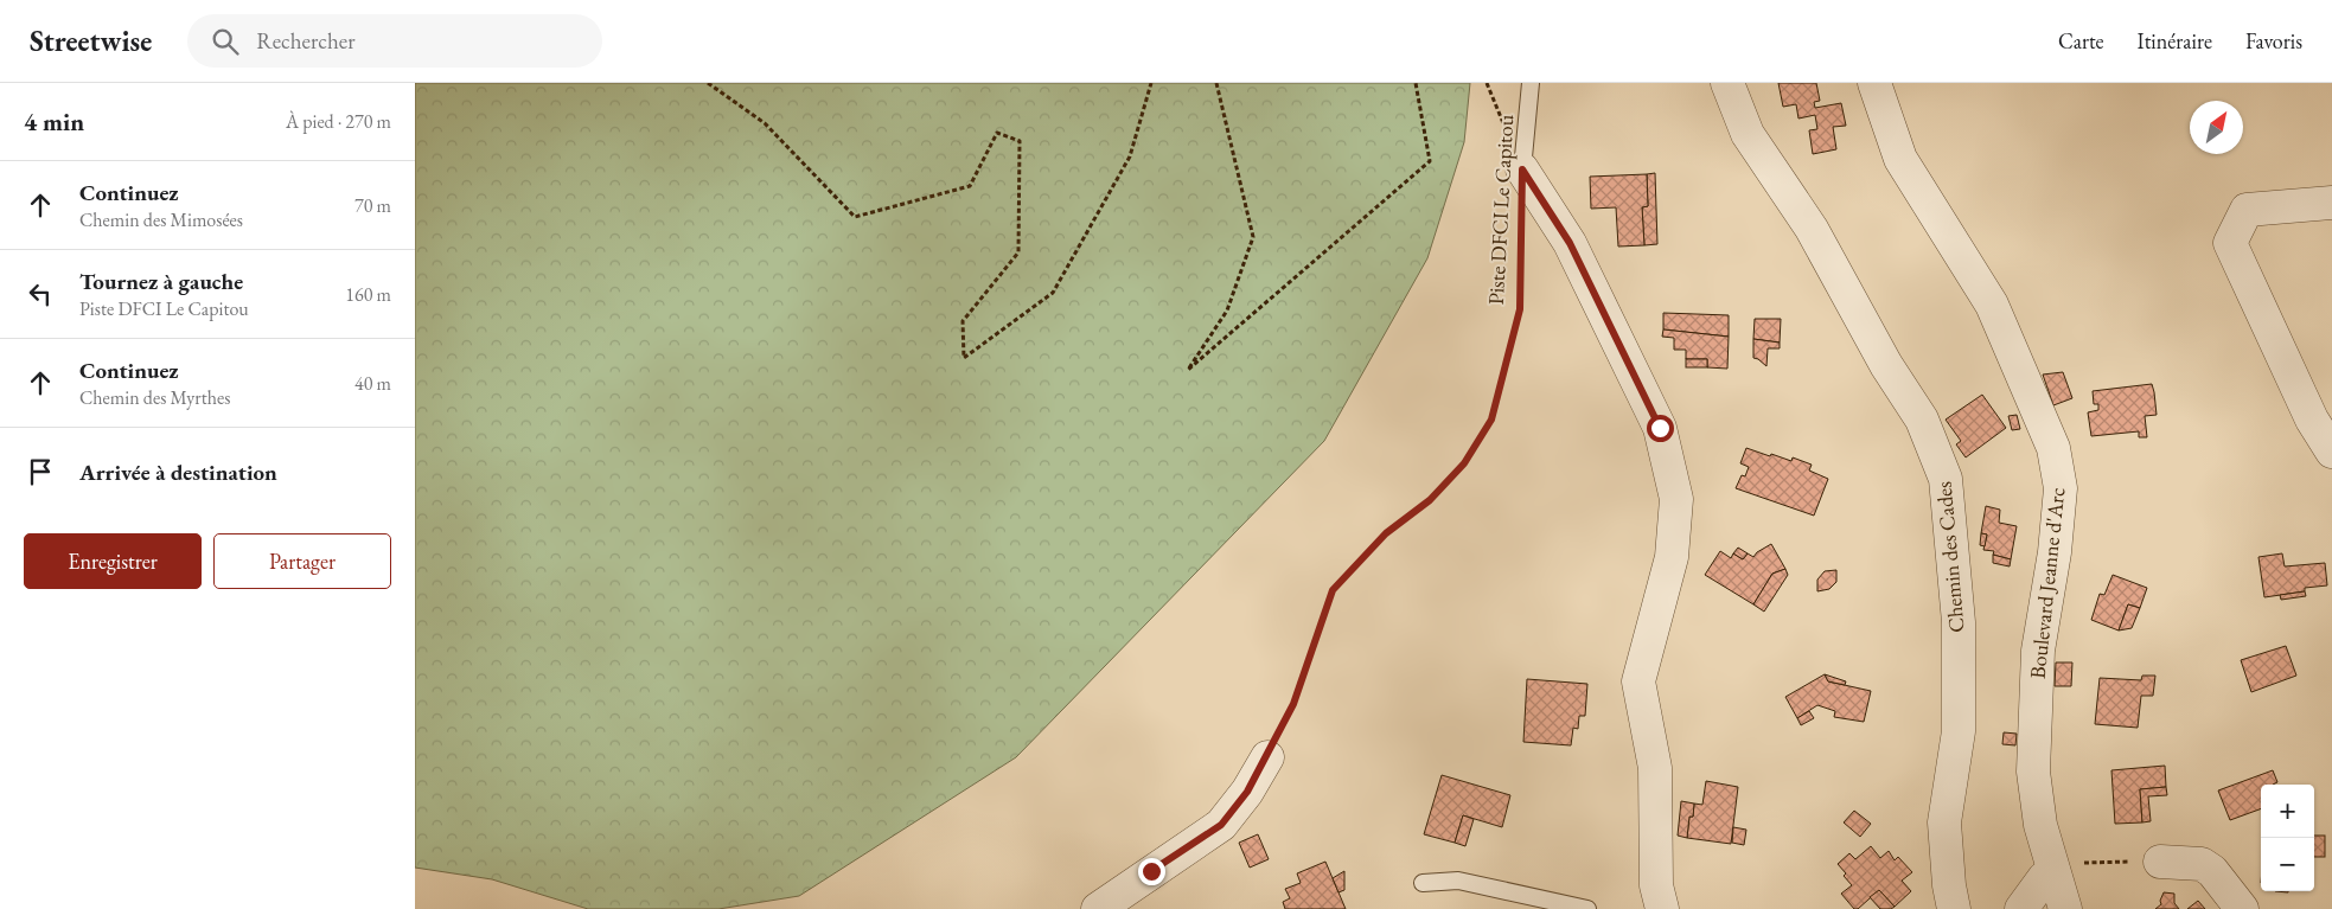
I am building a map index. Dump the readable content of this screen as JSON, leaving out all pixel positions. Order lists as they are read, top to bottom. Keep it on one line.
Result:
{"streets":{"street":["Chemin des Cades","Boulevard Jeanne d'Arc"],"lane":["Piste DFCI Le Capitou"]},"north":"top right","page":{"header":"Streetwise","search":"Rechercher","nav":["Carte","Itinéraire","Favoris"],"heading":["4 min","À pied · 270 m"],"list":[["Continuez","Chemin des Mimosées","70 m"],["Tournez à gauche","Piste DFCI Le Capitou","160 m"],["Continuez","Chemin des Myrthes","40 m"],"Arrivée à destination"],"buttons":["Enregistrer","Partager"],"map_buttons":["+","−"]}}
